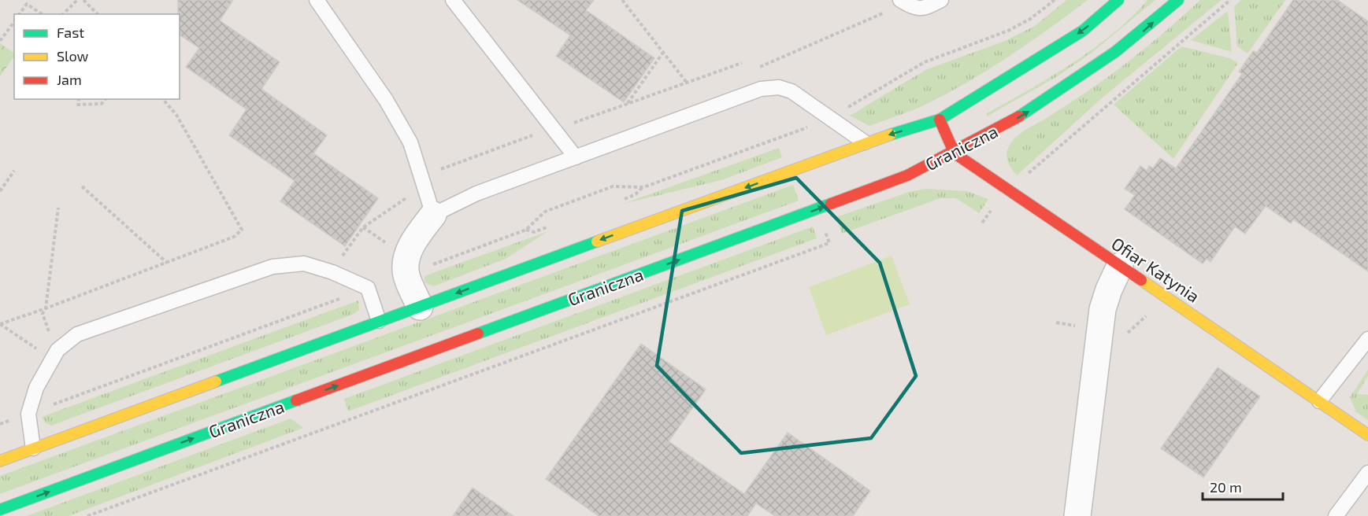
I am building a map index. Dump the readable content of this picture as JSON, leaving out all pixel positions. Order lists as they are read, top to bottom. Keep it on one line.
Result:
{"streets":{"street":["Graniczna","Ofiar Katynia"]},"crossings":[["Graniczna","Ofiar Katynia"]],"legend":["Fast","Slow","Jam"],"scale_bar":"20 m"}
